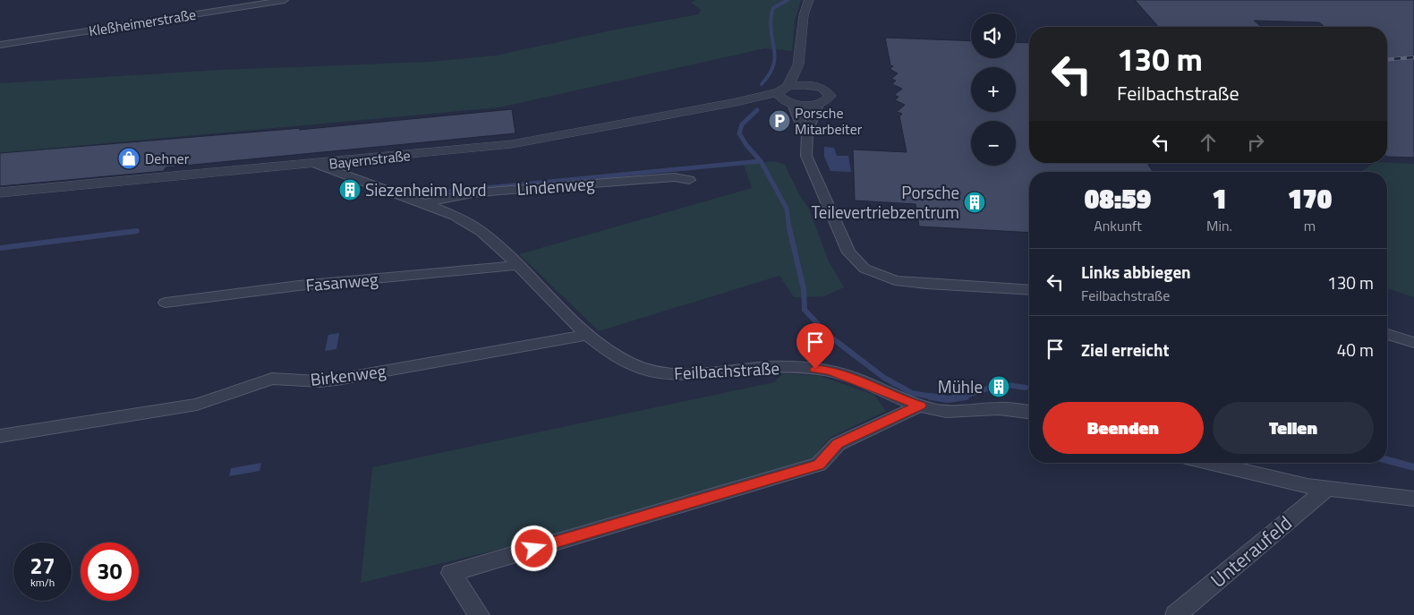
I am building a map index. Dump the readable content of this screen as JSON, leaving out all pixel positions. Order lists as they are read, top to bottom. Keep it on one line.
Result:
{"streets":{"street":["Kleßheimerstraße","Bayernstraße","Lindenweg","Fasanweg","Feilbachstraße","Birkenweg","Unteraufeld"]},"crossings":[["Bayernstraße","Feilbachstraße"],["Lindenweg","Feilbachstraße"],["Fasanweg","Feilbachstraße"],["Feilbachstraße","Birkenweg"]],"places":{"parking":["Porsche Mitarbeiter"],"shop":["Dehner"],"building":["Siezenheim Nord","Porsche Teilevertriebzentrum","Mühle"]},"page":{"map_buttons":["+","−"],"turn":["130 m","Feilbachstraße"],"eta":["08:59","Ankunft","1","Min.","170","m"],"list":[{"name":"Links abbiegen","note":"Feilbachstraße","value":"130 m"},{"name":"Ziel erreicht","value":"40 m"}],"buttons":["Beenden","Teilen"],"speed":"27 km/h","limit":"30"}}
